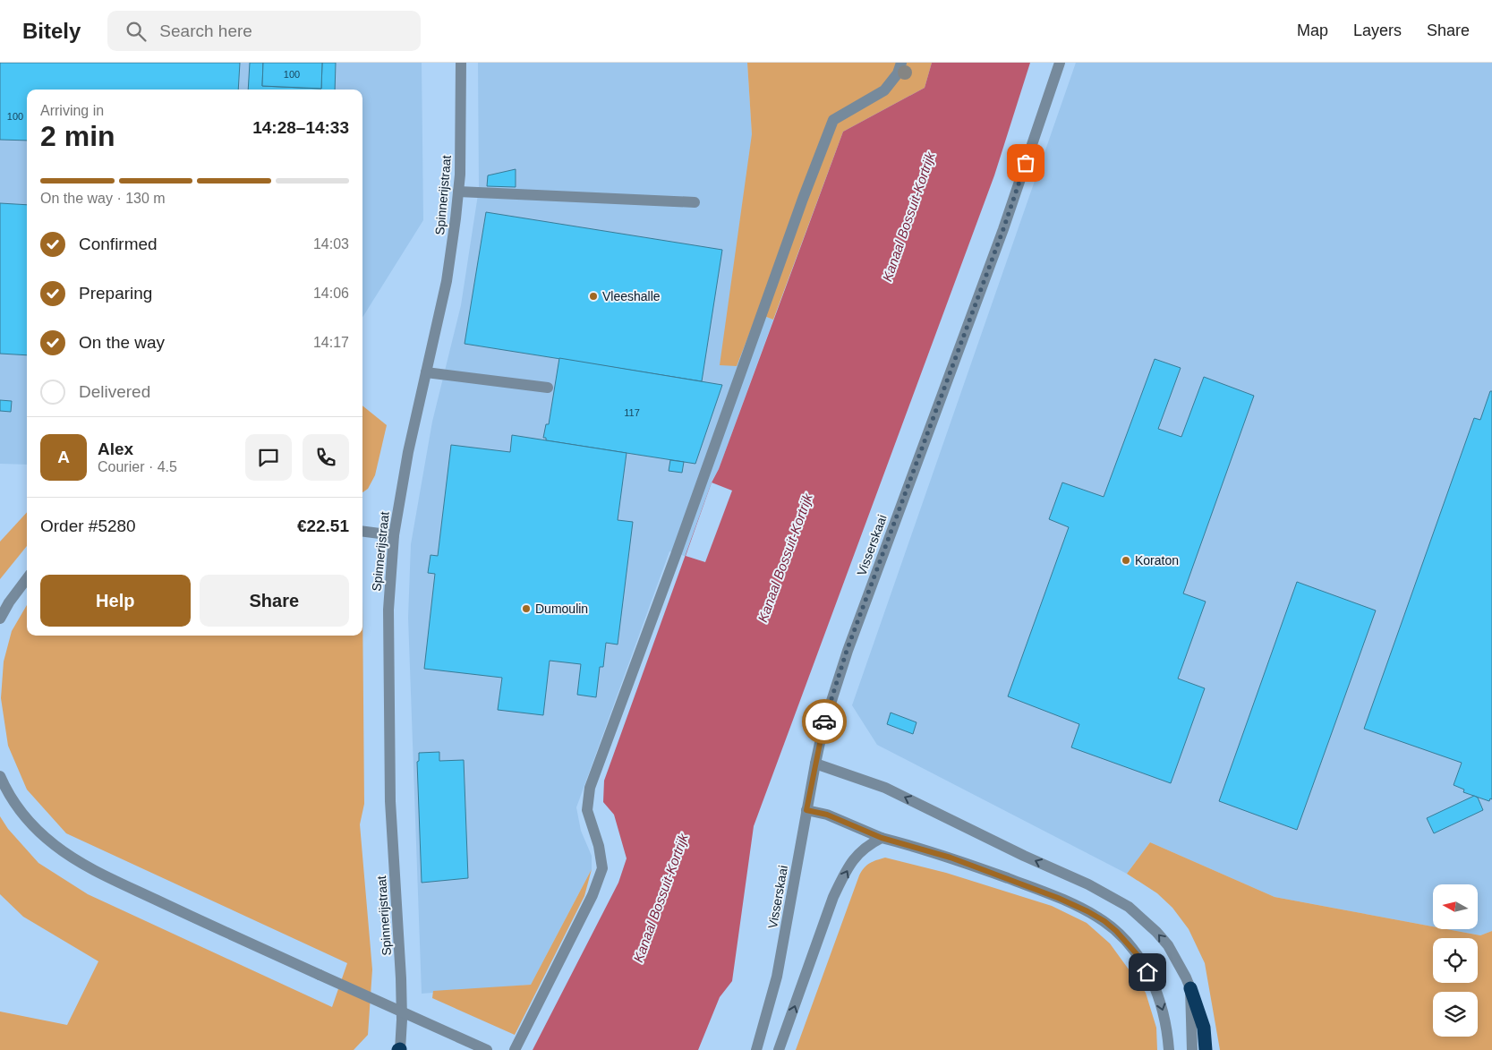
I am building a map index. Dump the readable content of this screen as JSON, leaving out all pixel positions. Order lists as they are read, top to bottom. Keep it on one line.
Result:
{"streets":{"street":["Spinnerijstraat","Visserskaai"]},"water":["Kanaal Bossuit-Kortrijk"],"places":["Vleeshalle","Koraton","Dumoulin"],"house_numbers":["100","100","117"],"north":"left","page":{"header":"Bitely","search":"Search here","nav":["Map","Layers","Share"],"heading":["2 min","Arriving in","14:28–14:33"],"panel":["Alex","Courier · 4.5","Order #5280","€22.51"],"bar":"On the way · 130 m","list":[["Confirmed","14:03"],["Preparing","14:06"],["On the way","14:17"],"Delivered"],"round":"A","buttons":["Help","Share"]}}
